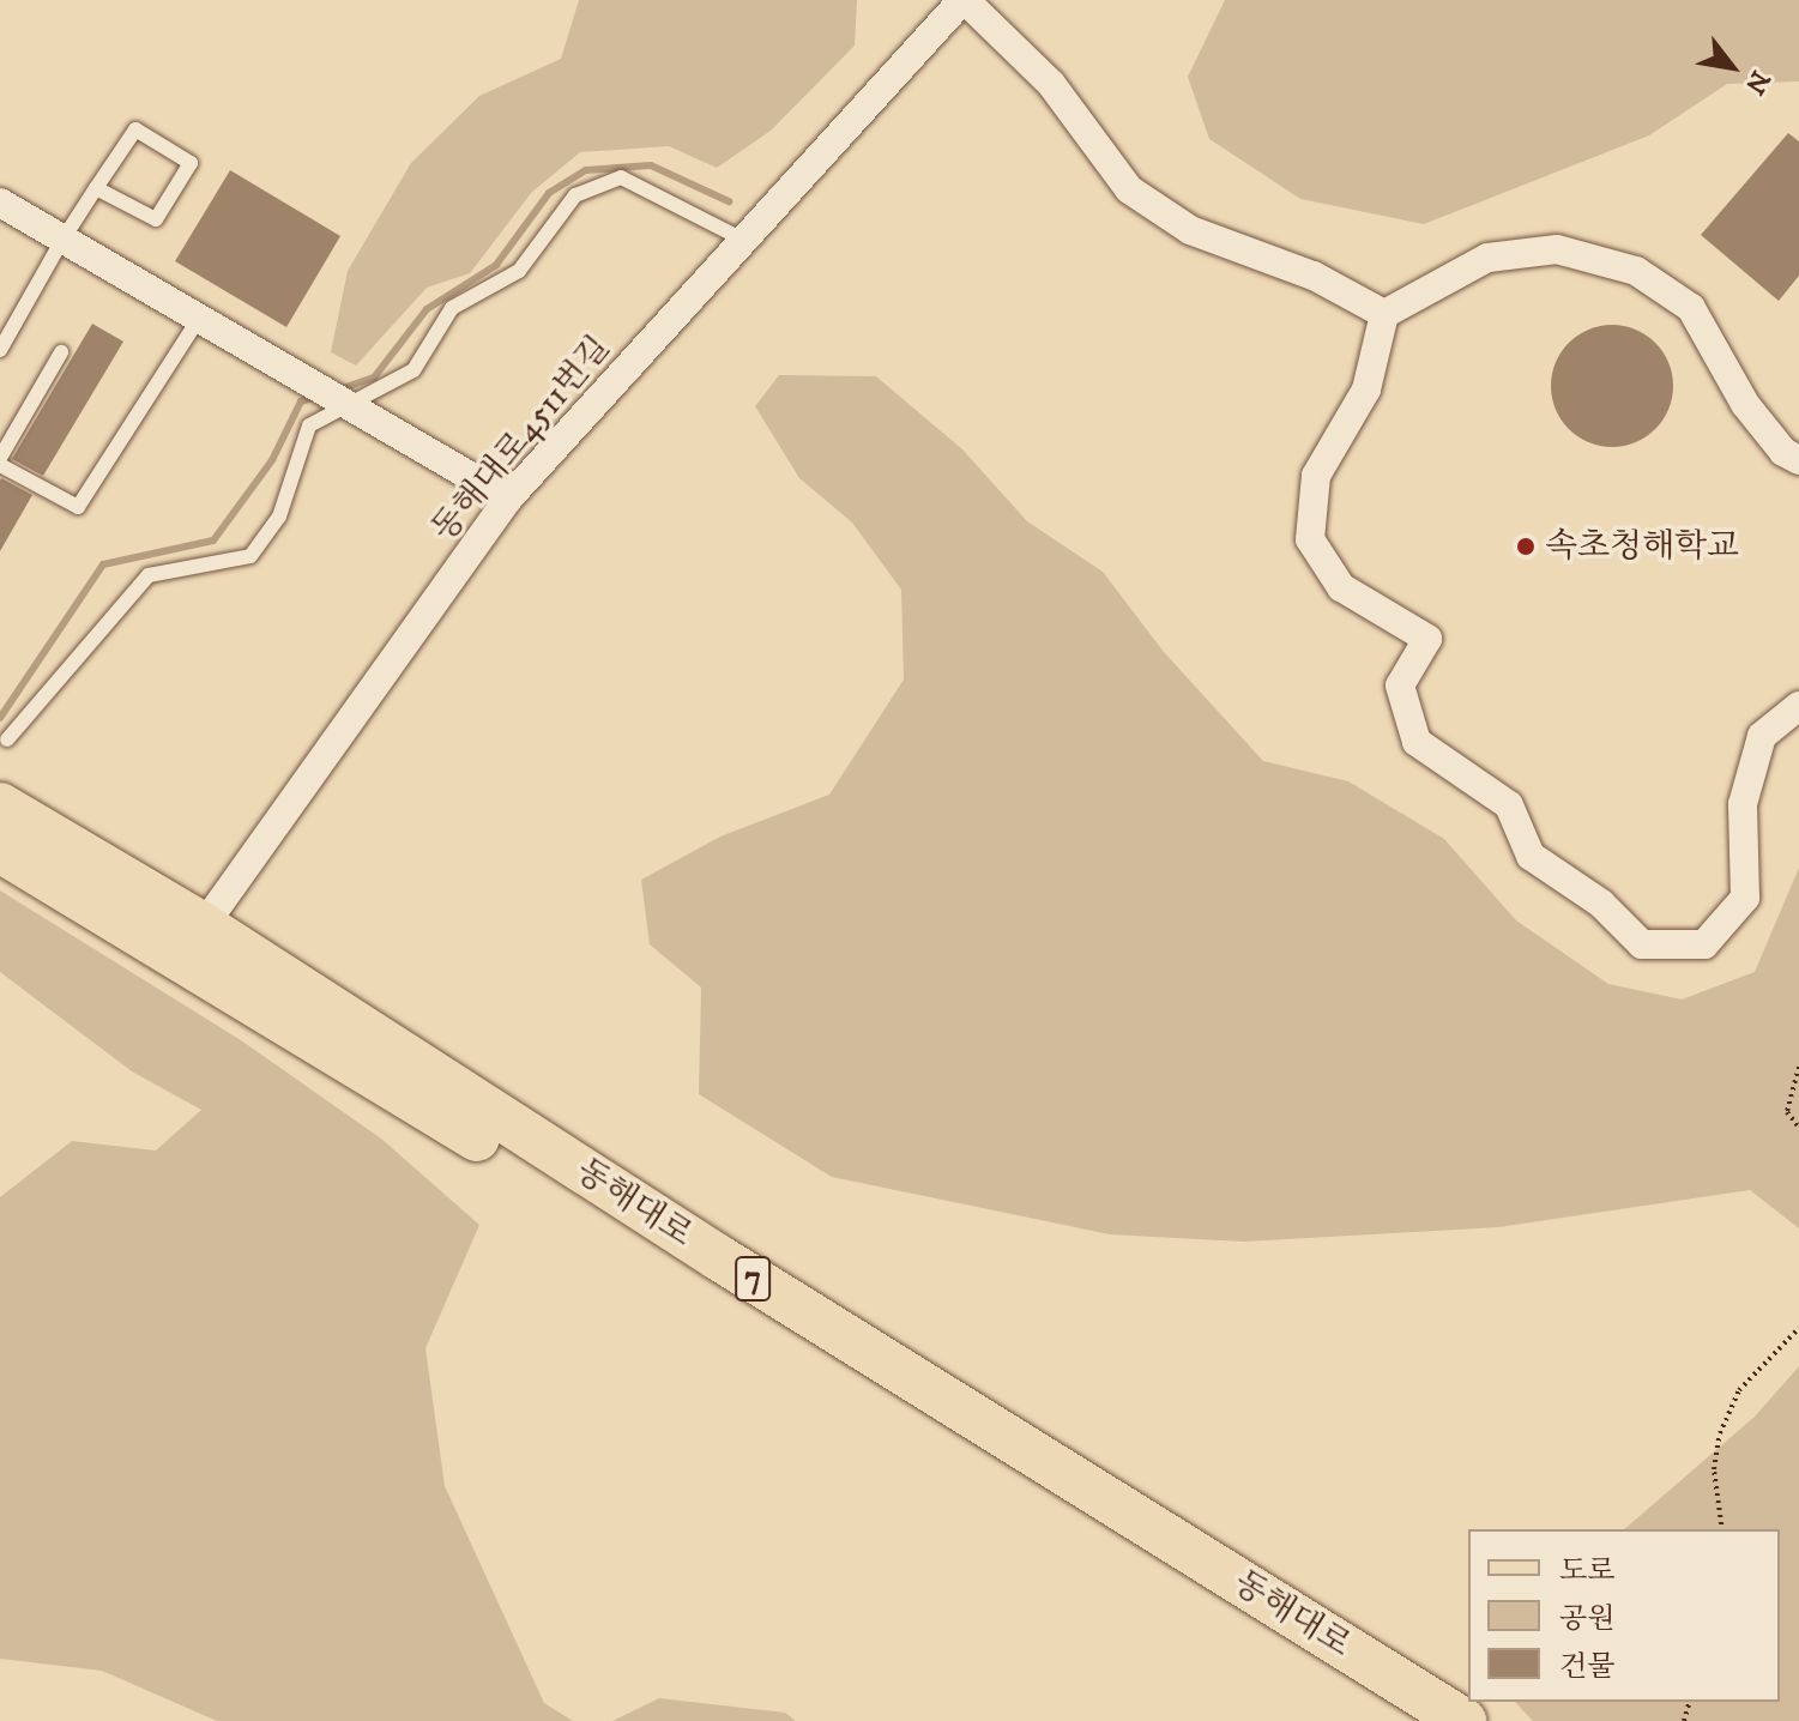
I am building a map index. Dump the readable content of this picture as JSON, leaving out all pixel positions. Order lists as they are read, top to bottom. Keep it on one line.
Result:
{"streets":{"main road":["동해대로","7"],"street":["동해대로4511번길"]},"crossings":[["동해대로4511번길","동해대로"]],"places":["속초청해학교"],"legend":["도로","공원","건물"],"north":"bottom right"}
